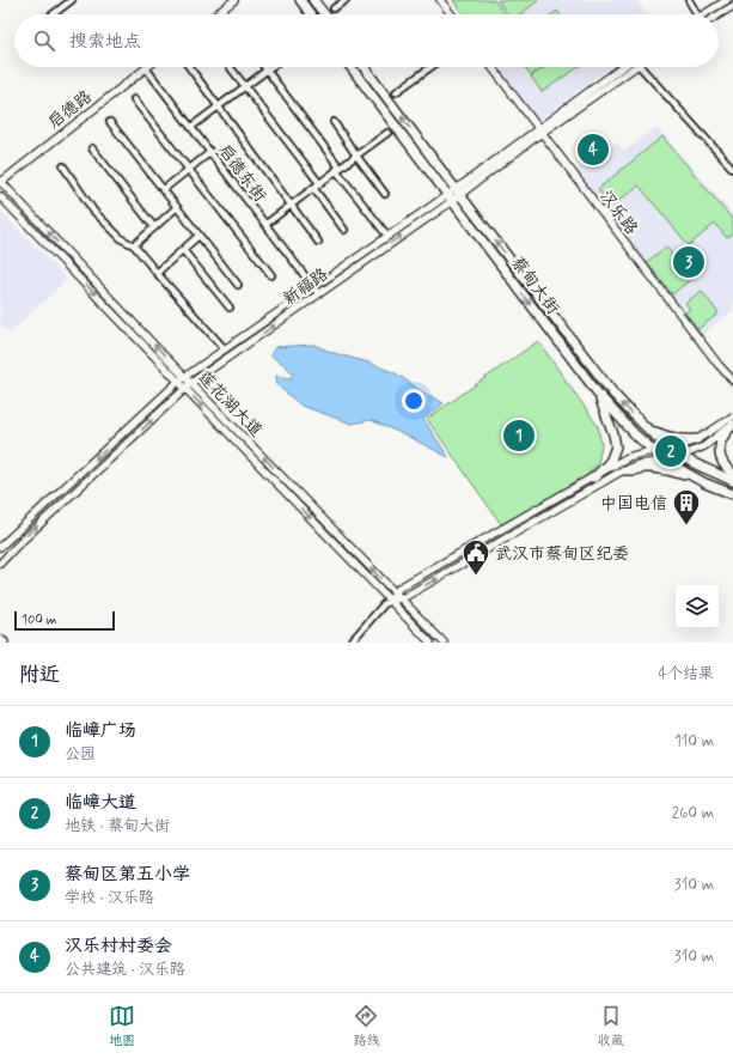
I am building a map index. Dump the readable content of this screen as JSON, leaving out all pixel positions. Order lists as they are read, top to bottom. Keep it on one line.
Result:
{"streets":{"main road":["蔡甸大街"],"street":["启德路","启德东街","汉乐路","新福路","莲花湖大道"]},"crossings":[["启德路","启德东街"],["启德路","莲花湖大道"],["启德东街","新福路"],["汉乐路","新福路"],["蔡甸大街","新福路"],["新福路","莲花湖大道"]],"places":{"building":["中国电信"],"public building":["武汉市蔡甸区纪委"]},"scale_bar":"100 m","page":{"search":"搜索地点","pins":["4","3","1","2"],"scale":"100 m","heading":["附近","4个结果"],"list":[{"mark":"1","name":"临嶂广场","note":"公园","value":"110 m"},{"mark":"2","name":"临嶂大道","note":"地铁 · 蔡甸大街","value":"260 m"},{"mark":"3","name":"蔡甸区第五小学","note":"学校 · 汉乐路","value":"310 m"},{"mark":"4","name":"汉乐村村委会","note":"公共建筑 · 汉乐路","value":"310 m"}],"nav":["地图","路线","收藏"]}}
